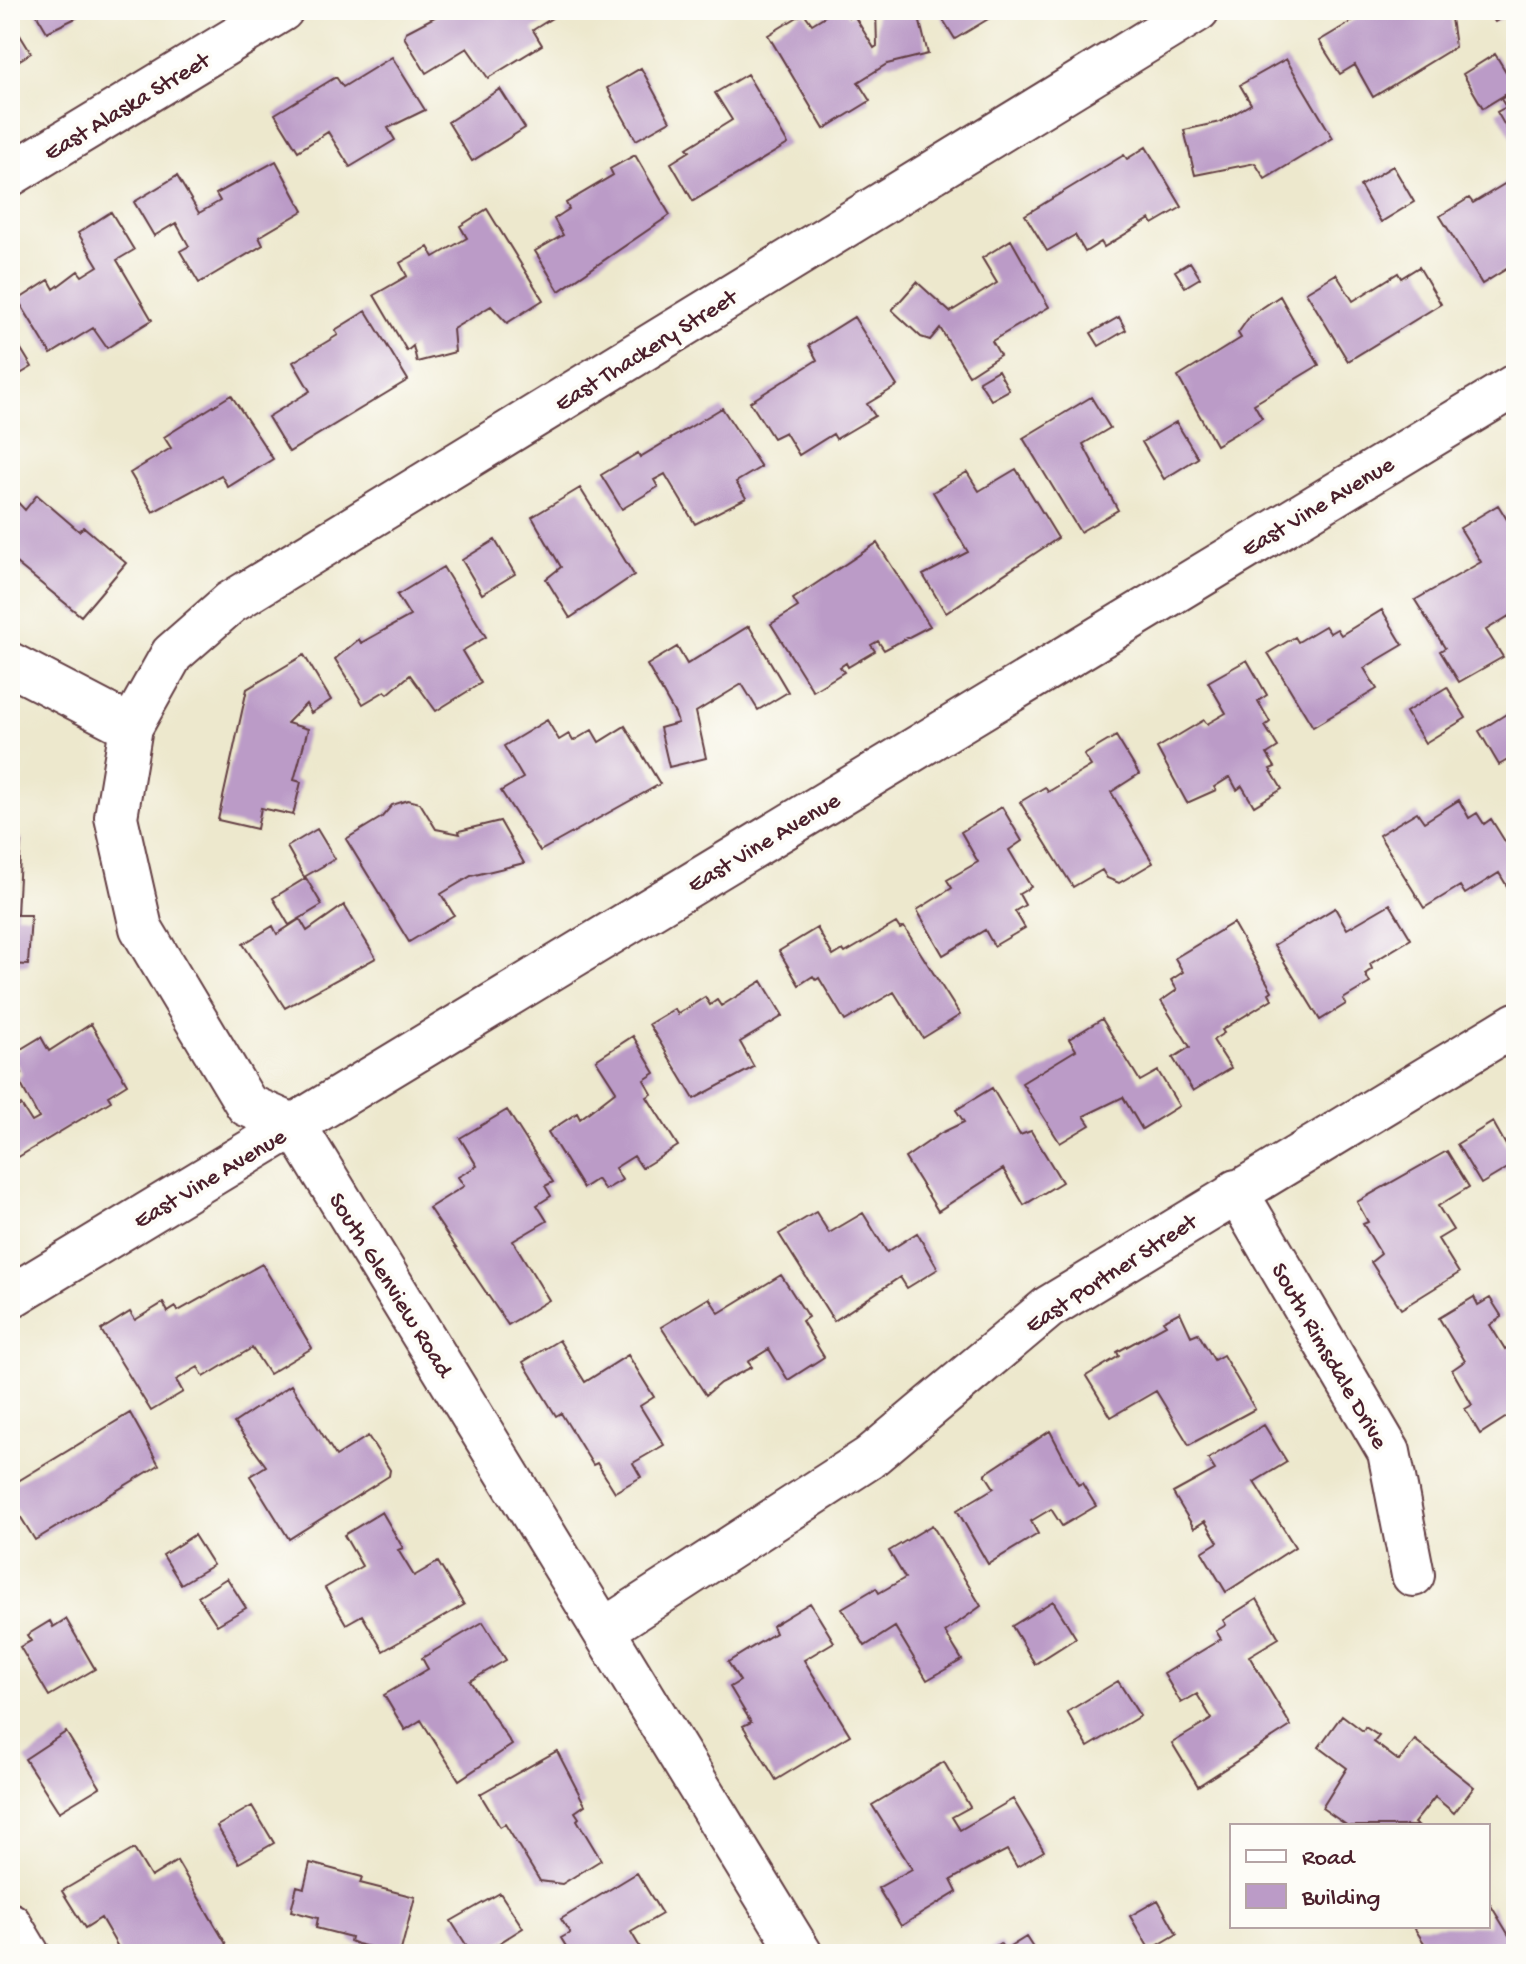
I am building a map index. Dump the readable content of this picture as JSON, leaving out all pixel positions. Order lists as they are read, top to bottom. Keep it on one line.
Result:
{"streets":{"street":["East Alaska Street","East Thackery Street","East Vine Avenue","East Portner Street","South Glenview Road","South Rimsdale Drive"]},"crossings":[["East Vine Avenue","South Glenview Road"],["East Portner Street","South Glenview Road"],["East Portner Street","South Rimsdale Drive"]],"legend":["Road","Building"]}
